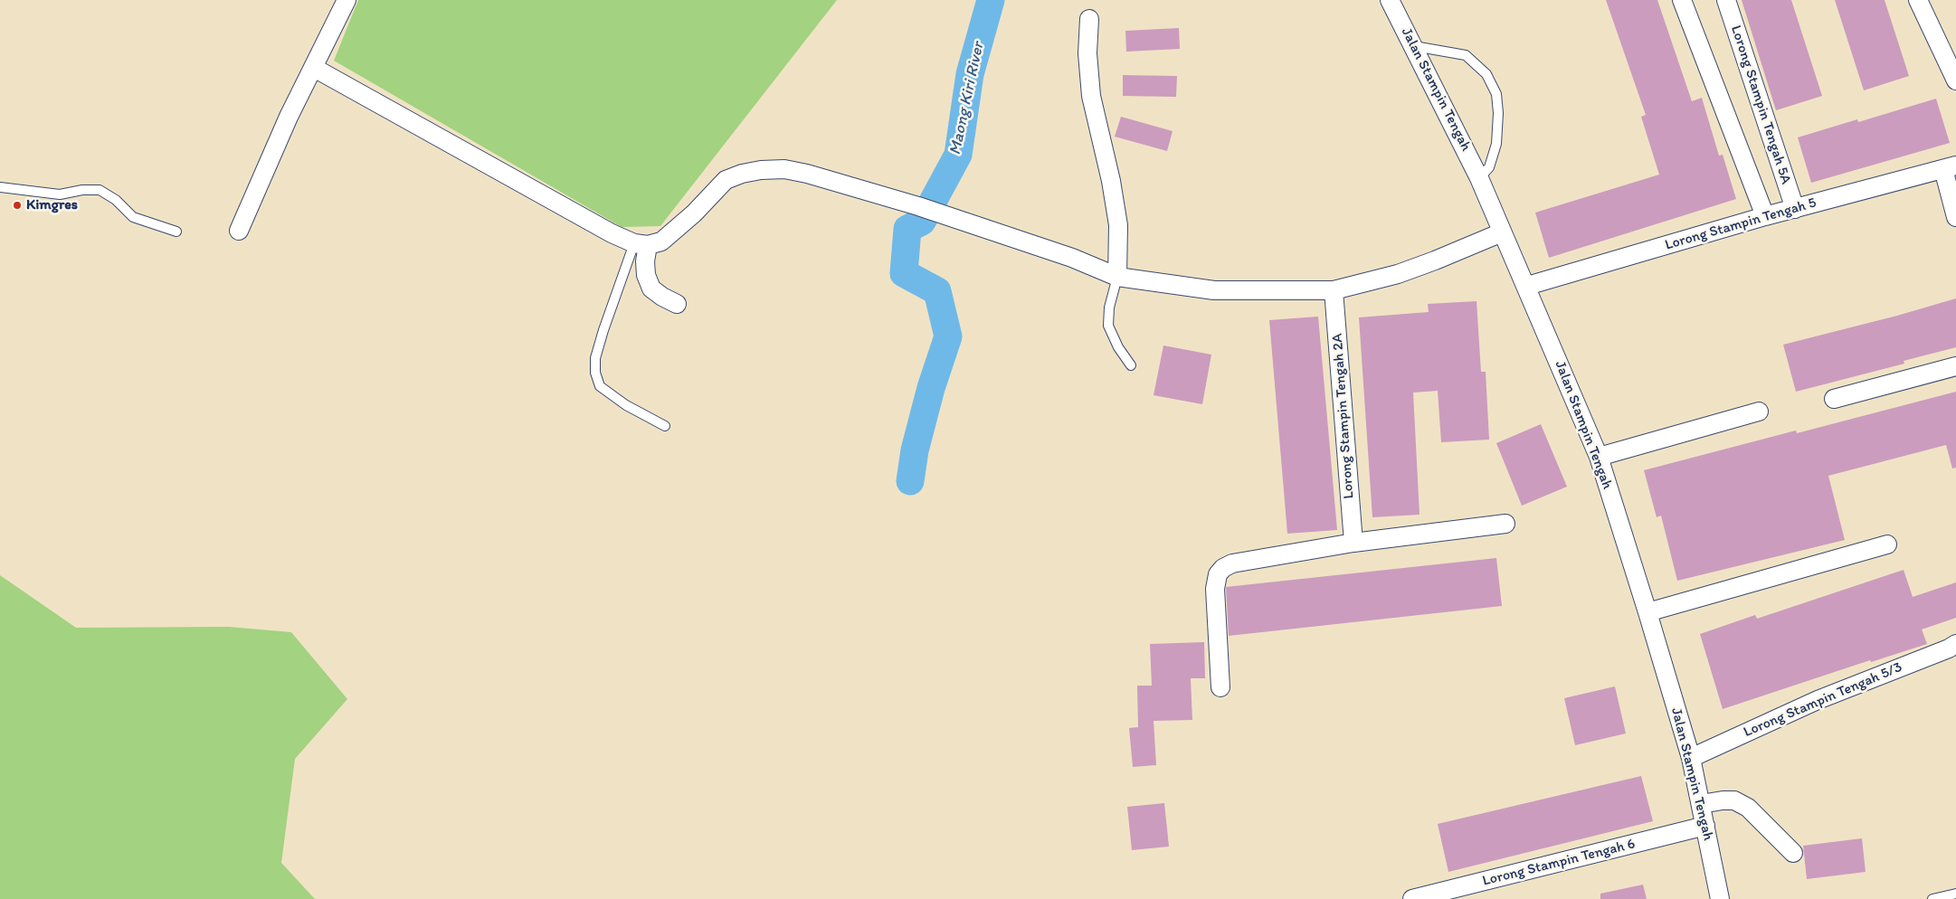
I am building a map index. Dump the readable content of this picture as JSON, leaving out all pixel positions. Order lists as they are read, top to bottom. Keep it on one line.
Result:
{"streets":{"street":["Jalan Stampin Tengah","Lorong Stampin Tengah 5A","Lorong Stampin Tengah 5","Lorong Stampin Tengah 2A","Lorong Stampin Tengah 5/3","Lorong Stampin Tengah 6"]},"crossings":[["Jalan Stampin Tengah","Lorong Stampin Tengah 5"],["Jalan Stampin Tengah","Lorong Stampin Tengah 5/3"],["Jalan Stampin Tengah","Lorong Stampin Tengah 6"],["Lorong Stampin Tengah 5A","Lorong Stampin Tengah 5"]],"water":["Maong Kiri River"],"places":["Kimgres"]}
